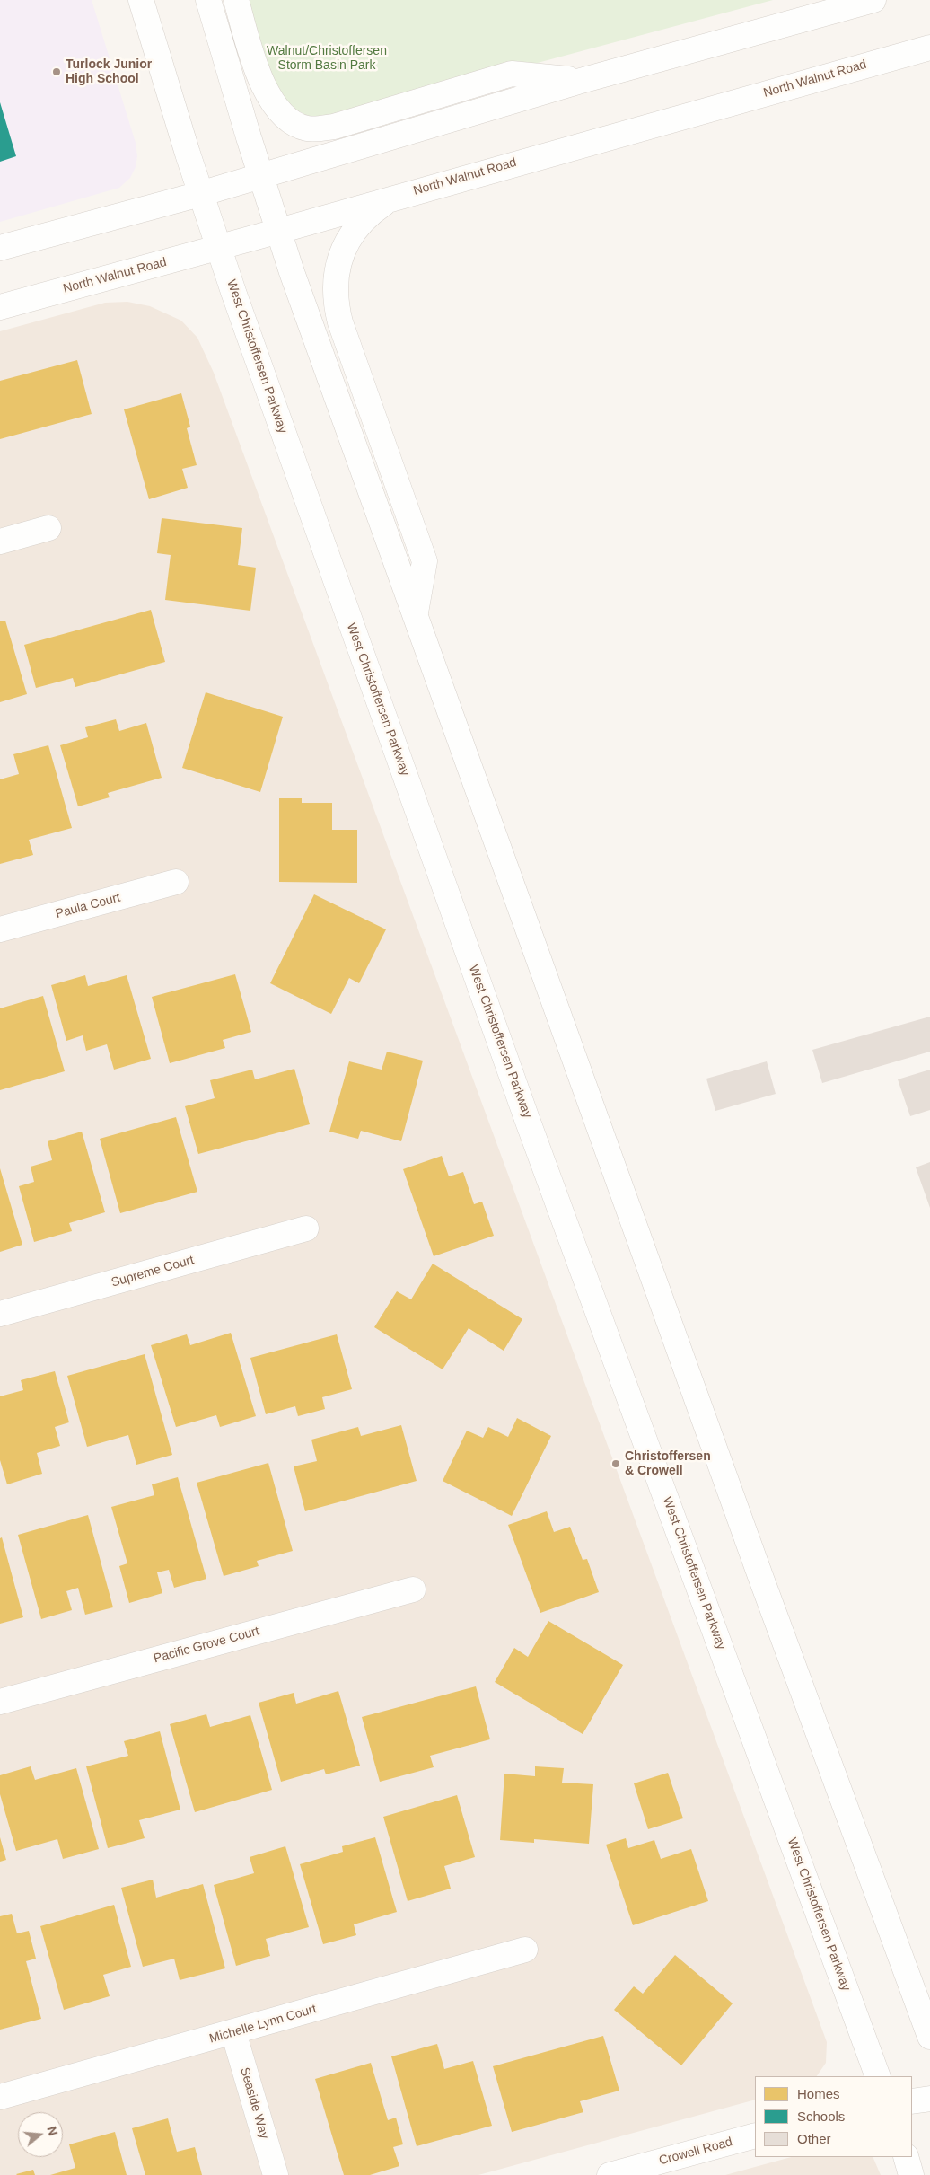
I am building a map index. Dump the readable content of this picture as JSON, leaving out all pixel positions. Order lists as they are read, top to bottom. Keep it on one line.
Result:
{"streets":{"street":["North Walnut Road","West Christoffersen Parkway","Paula Court","Supreme Court","Pacific Grove Court","Michelle Lynn Court","Seaside Way","Crowell Road"]},"crossings":[["North Walnut Road","West Christoffersen Parkway"],["Michelle Lynn Court","Seaside Way"]],"parks":["Walnut/Christoffersen Storm Basin Park"],"places":["Turlock Junior High School","Christoffersen & Crowell"],"legend":["Homes","Schools","Other"],"north":"right"}
